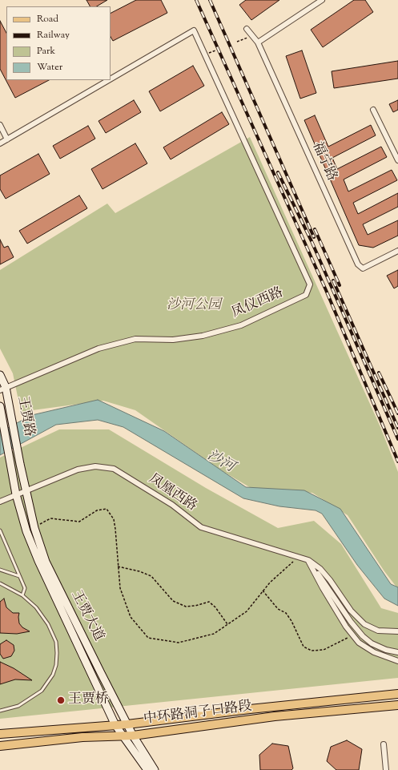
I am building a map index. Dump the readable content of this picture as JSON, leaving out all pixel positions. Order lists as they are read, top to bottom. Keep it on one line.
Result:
{"streets":{"main road":["王贾路","王贾大道","中环路洞子口路段"],"street":["福宁路","凤仪西路","凤凰西路"]},"crossings":[["凤仪西路","王贾路"],["王贾路","王贾大道"],["凤凰西路","王贾大道"],["王贾大道","中环路洞子口路段"]],"water":["沙河"],"parks":["沙河公园"],"places":["王贾桥"],"legend":["Road","Railway","Park","Water"]}
